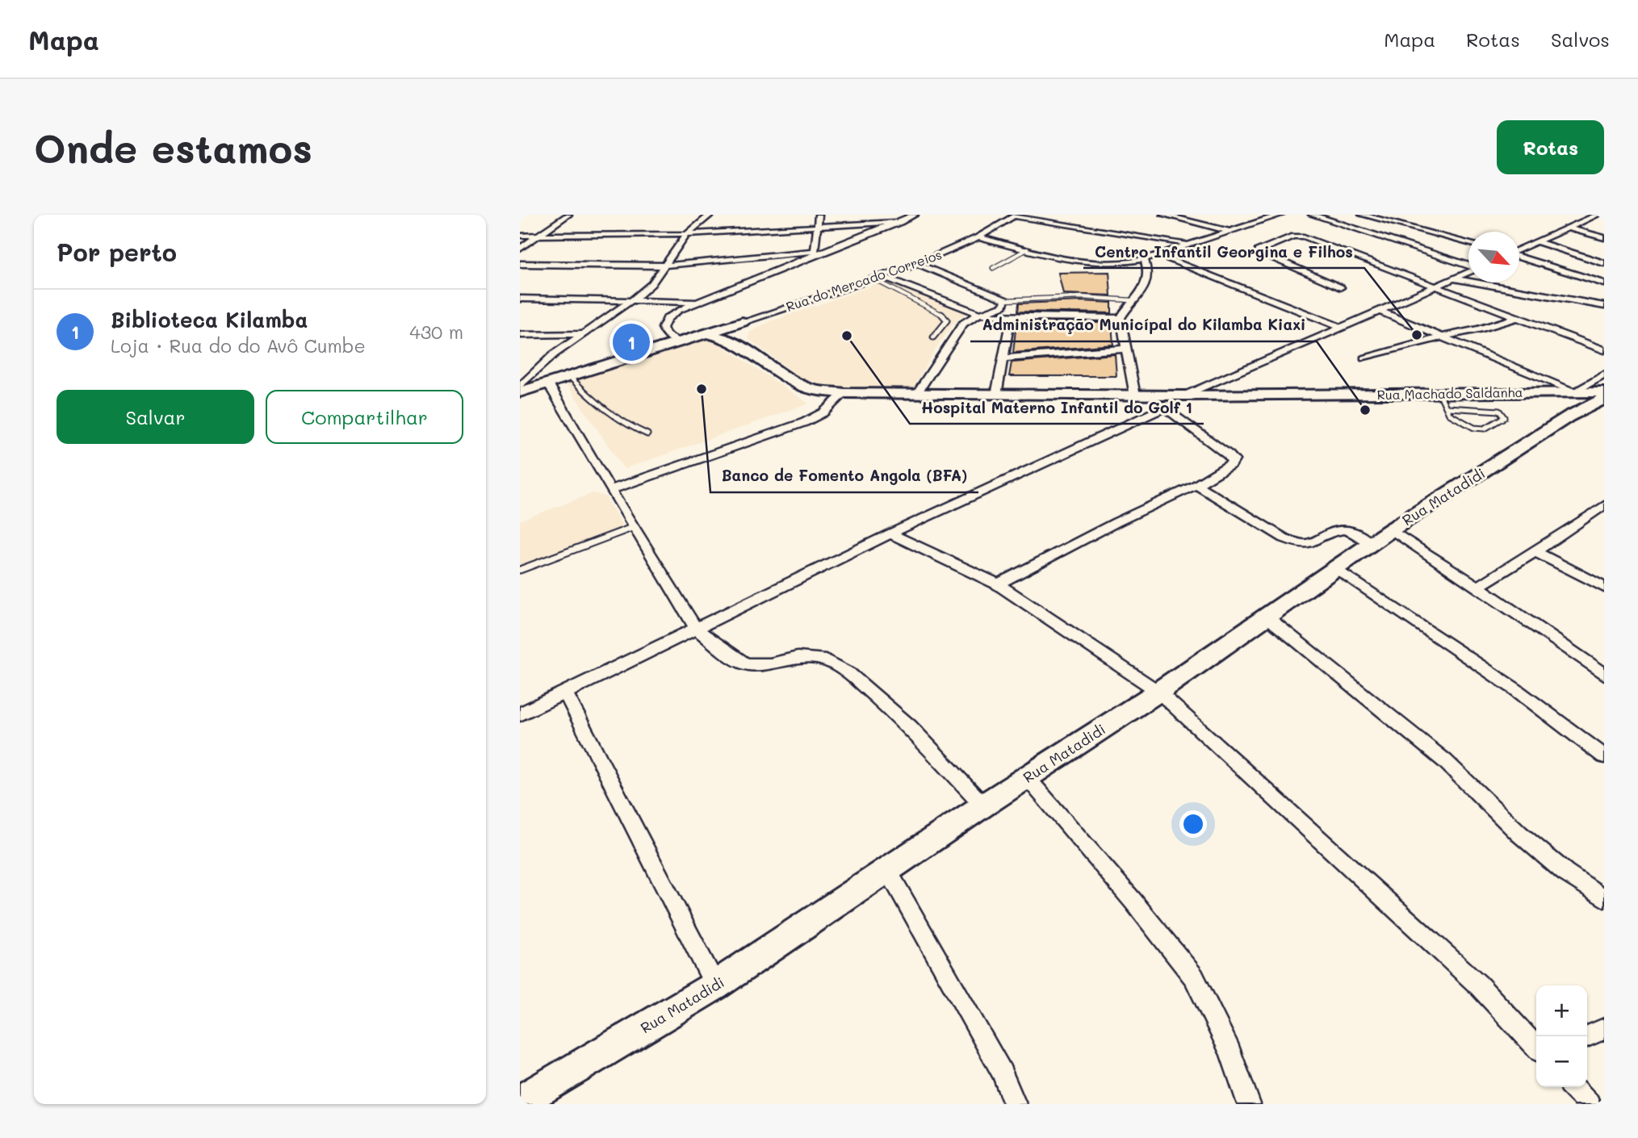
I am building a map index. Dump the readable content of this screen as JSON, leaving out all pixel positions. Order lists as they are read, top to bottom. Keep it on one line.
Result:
{"streets":{"street":["Rua do Mercado Correios","Rua Machado Saldanha","Rua Matadidi"]},"crossings":[["Rua do Mercado Correios","Rua Machado Saldanha"]],"places":["Centro Infantil Georgina e Filhos","Hospital Materno Infantil do Golf 1","Banco de Fomento Angola (BFA)","Administração Municípal do Kilamba Kiaxi"],"north":"bottom right","page":{"header":"Mapa","nav":["Mapa","Rotas","Salvos"],"buttons":["Rotas",["Salvar","Compartilhar"]],"title":"Onde estamos","heading":"Por perto","list":[{"mark":"1","name":"Biblioteca Kilamba","note":"Loja · Rua do do Avô Cumbe","value":"430 m"}],"pins":"1","map_buttons":["+","−"]}}
